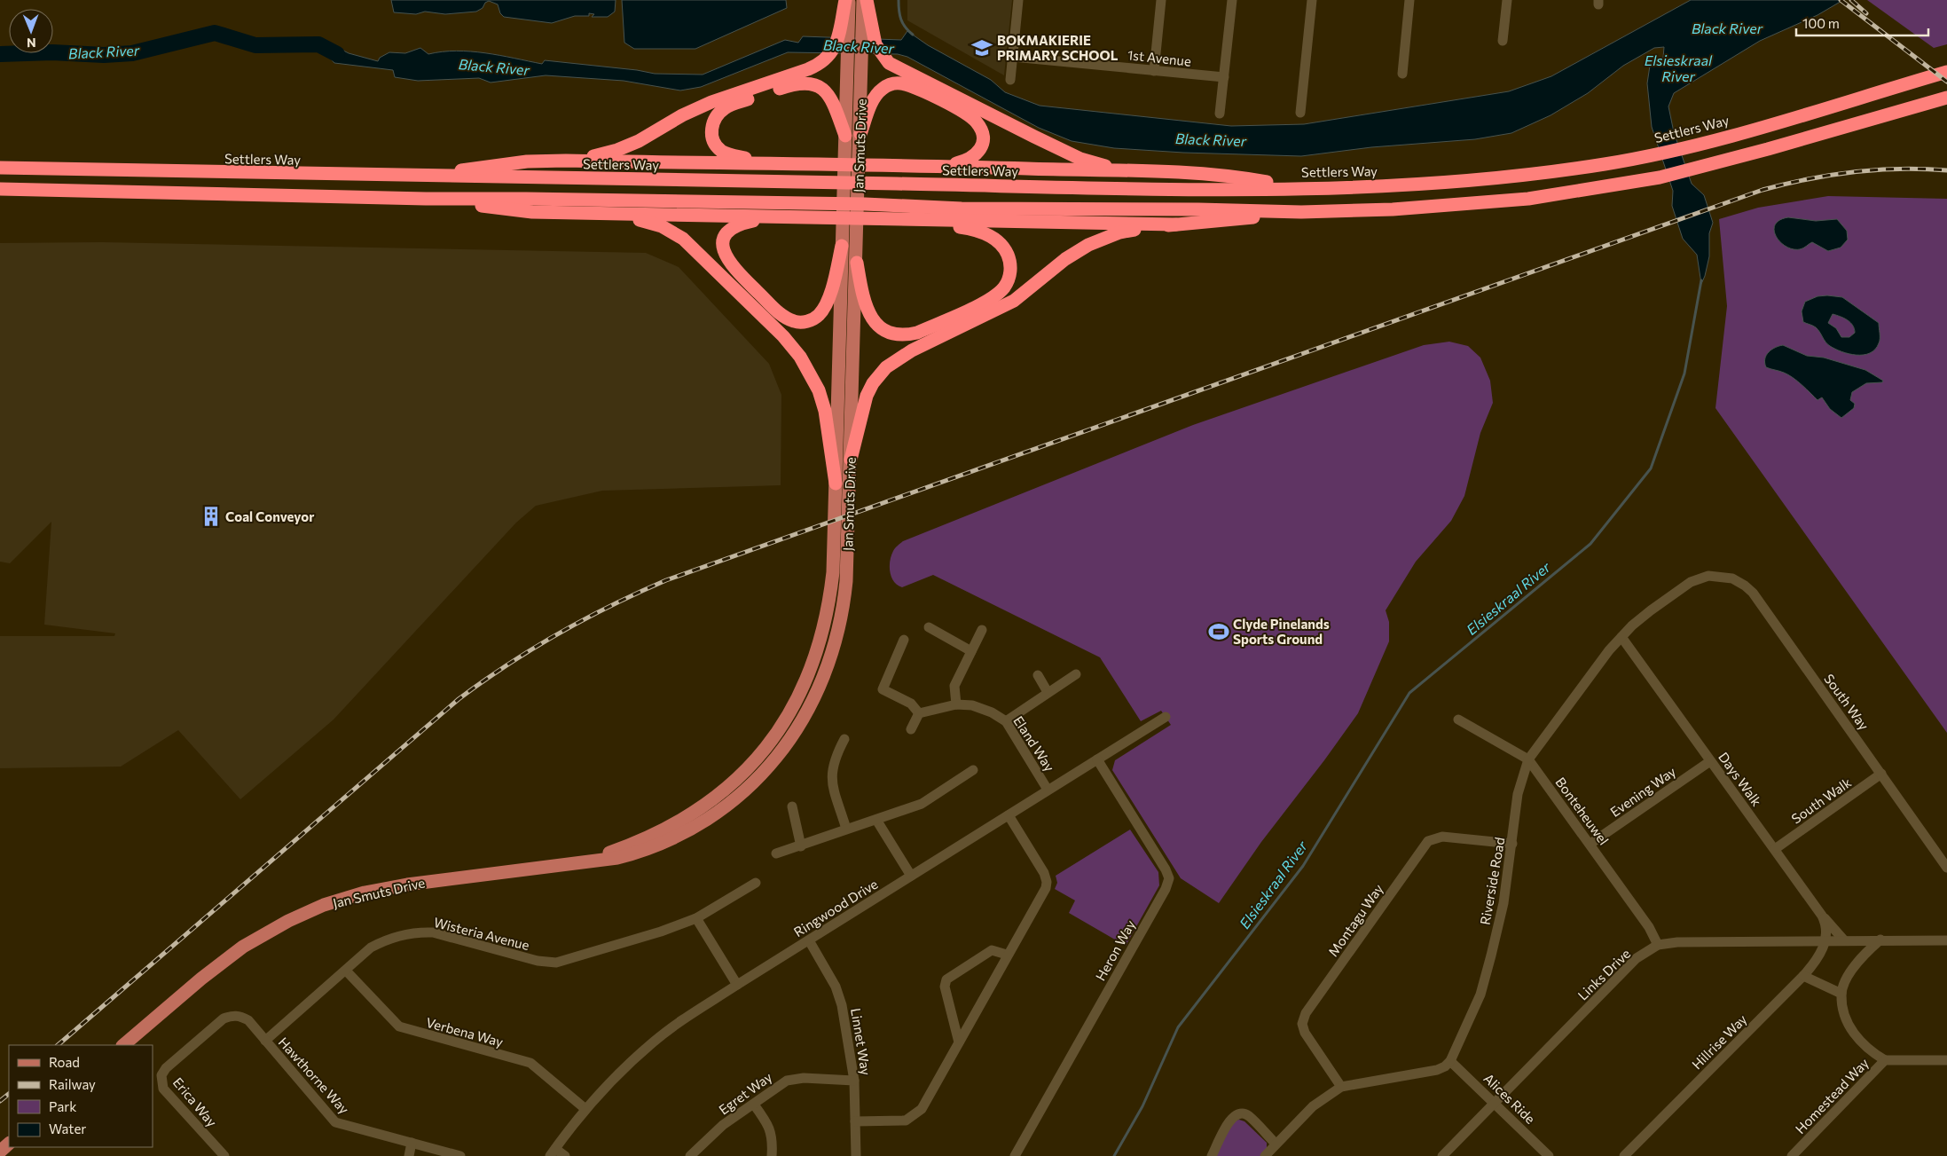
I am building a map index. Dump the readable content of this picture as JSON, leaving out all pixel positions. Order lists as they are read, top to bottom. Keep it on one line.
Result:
{"streets":{"highway":["Settlers Way"],"main road":["Jan Smuts Drive"],"street":["1st Avenue","South Way","Eland Way","Days Walk","Evening Way","South Walk","Bonteheuwel","Riverside Road","Ringwood Drive","Montagu Way","Wisteria Avenue","Heron Way","Links Drive","Verbena Way","Linnet Way","Hillrise Way","Hawthorne Way","Egret Way","Homestead Way","Alices Ride","Erica Way"]},"crossings":[["South Way","South Walk"],["South Way","Riverside Road"],["Eland Way","Ringwood Drive"],["Days Walk","Evening Way"],["Days Walk","South Walk"],["Days Walk","Riverside Road"],["Days Walk","Links Drive"],["Days Walk","Hillrise Way"],["Evening Way","Bonteheuwel"],["Bonteheuwel","Riverside Road"],["Bonteheuwel","Links Drive"],["Riverside Road","Montagu Way"],["Riverside Road","Alices Ride"],["Ringwood Drive","Heron Way"],["Ringwood Drive","Verbena Way"],["Ringwood Drive","Linnet Way"],["Wisteria Avenue","Verbena Way"],["Wisteria Avenue","Hawthorne Way"],["Links Drive","Hillrise Way"],["Links Drive","Alices Ride"],["Linnet Way","Egret Way"],["Hawthorne Way","Erica Way"]],"water":["Black River","Elsieskraal River"],"places":{"school or university":["BOKMAKIERIE PRIMARY SCHOOL"],"building":["Coal Conveyor"],"sports":["Clyde Pinelands Sports Ground"]},"legend":["Road","Railway","Park","Water"],"scale_bar":"100 m","north":"bottom"}
